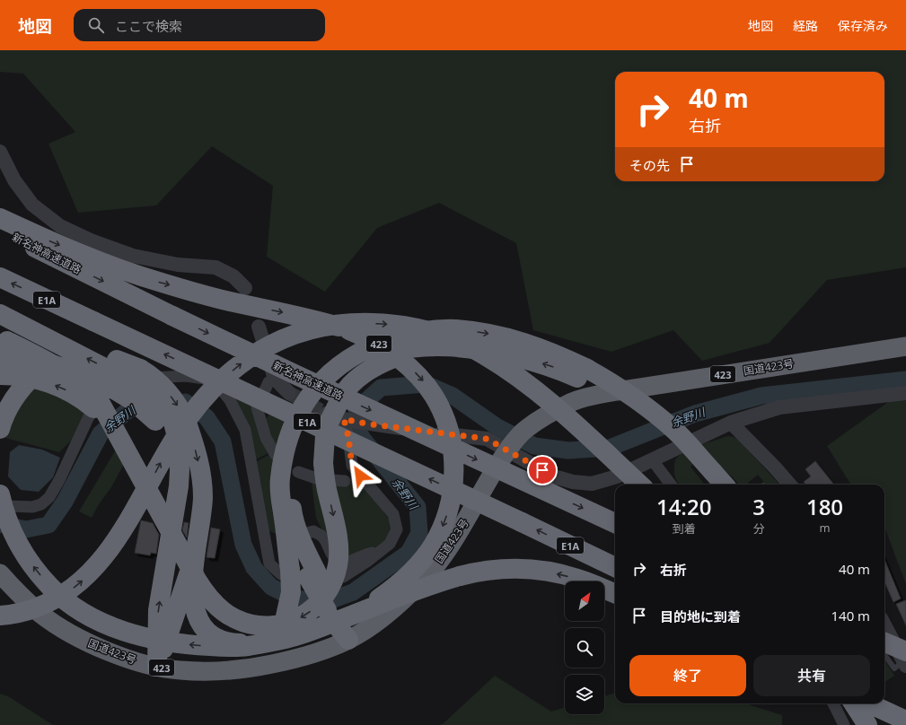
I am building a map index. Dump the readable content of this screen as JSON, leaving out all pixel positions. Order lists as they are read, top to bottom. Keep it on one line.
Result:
{"streets":{"highway":["新名神高速道路","E1A","423","国道423号"]},"crossings":[["423","国道423号"]],"water":["余野川"],"north":"top right","page":{"header":"地図","search":"ここで検索","nav":["地図","経路","保存済み"],"turn":["40 m","右折"],"then":"その先","eta":["14:20","到着","3","分","180","m"],"list":[{"name":"右折","value":"40 m"},{"name":"目的地に到着","value":"140 m"}],"buttons":["終了","共有"]}}
